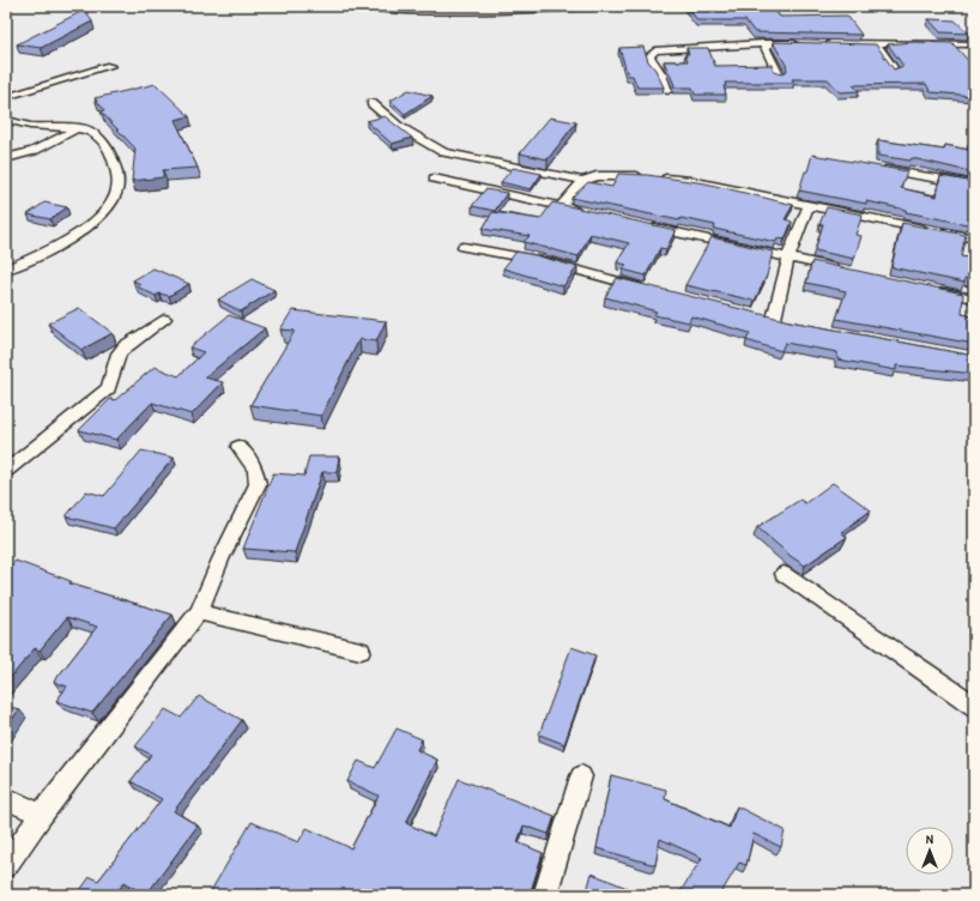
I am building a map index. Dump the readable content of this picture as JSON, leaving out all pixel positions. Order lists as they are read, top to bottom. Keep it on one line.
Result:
{"north":"top"}
